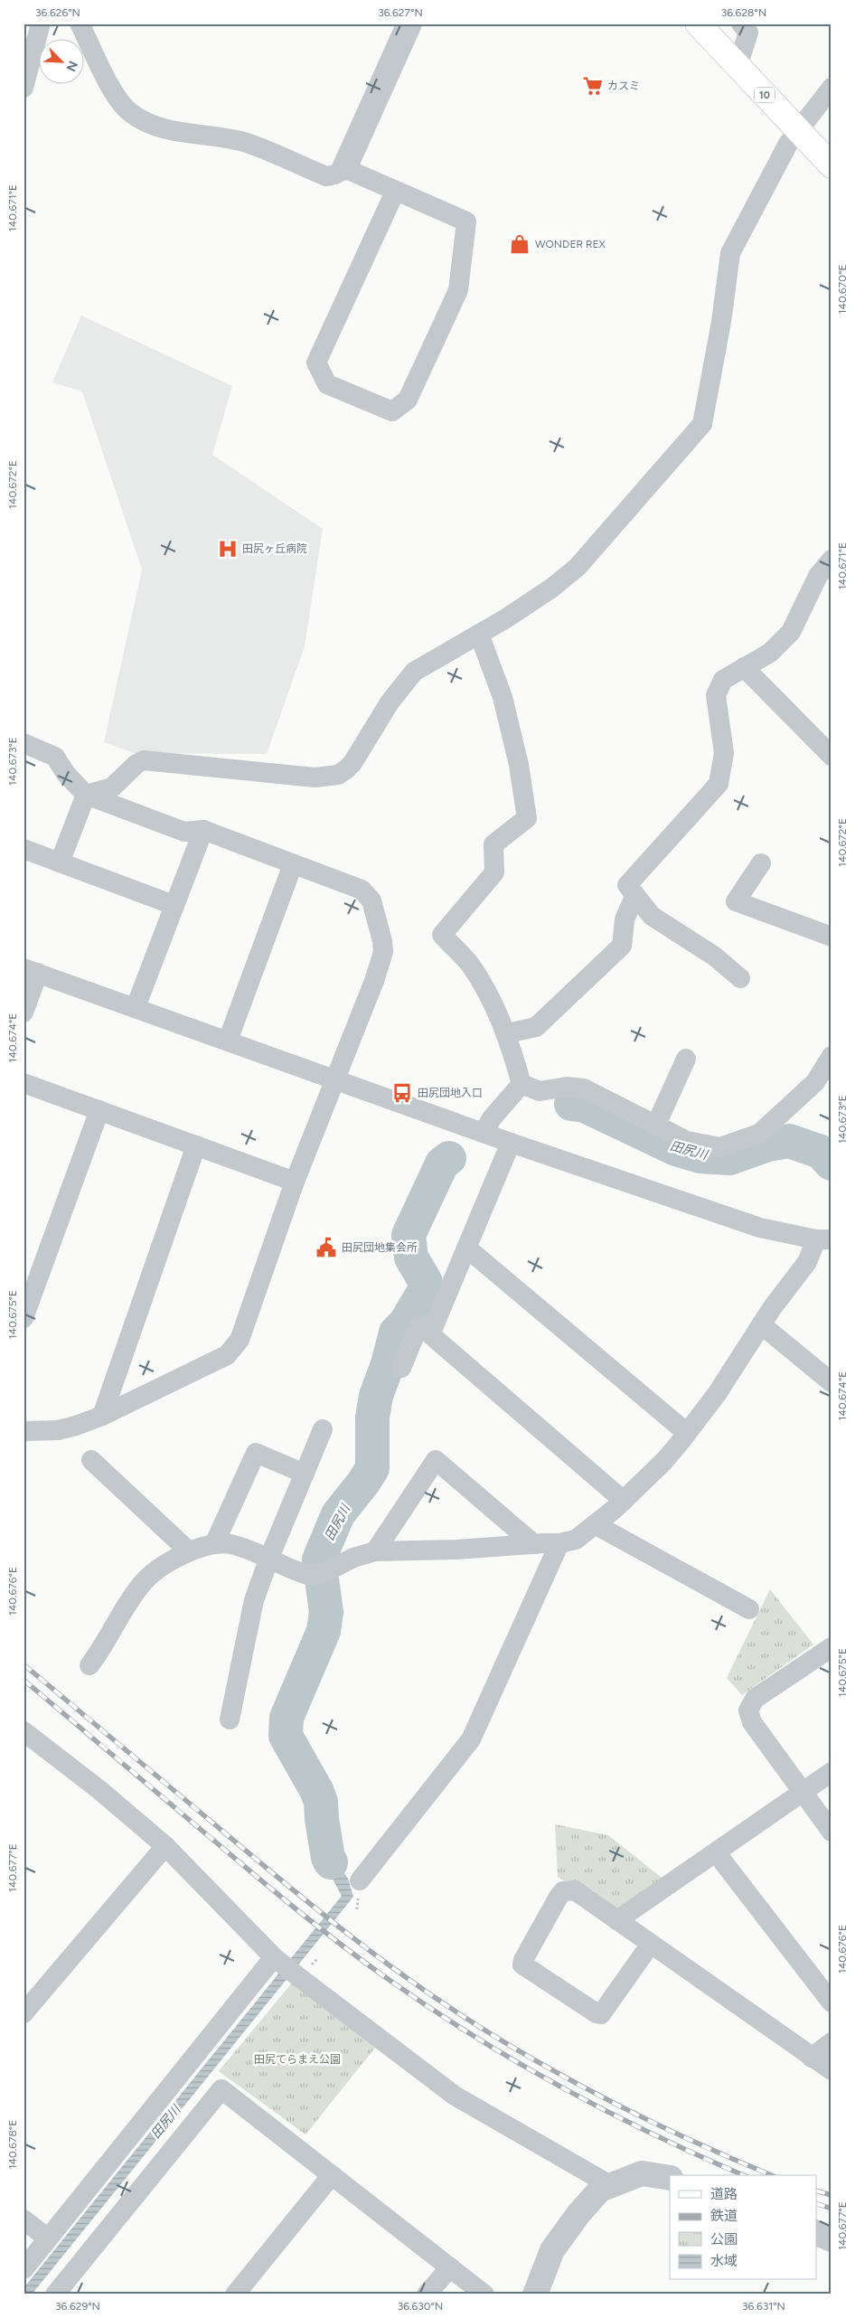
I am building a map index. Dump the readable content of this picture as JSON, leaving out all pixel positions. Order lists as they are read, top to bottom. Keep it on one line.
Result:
{"streets":{"main road":["10"]},"water":["田尻川"],"parks":["田尻てらまえ公園"],"places":{"supermarket":["カスミ"],"shop":["WONDER REX"],"hospital":["田尻ヶ丘病院"],"bus stop":["田尻団地入口"],"public building":["田尻団地集会所"]},"legend":["道路","鉄道","公園","水域"],"north":"bottom right","coordinates":["36.626°N","36.627°N","36.628°N","140.671°E","140.670°E","140.672°E","140.673°E","140.674°E","140.675°E","140.676°E","140.677°E","140.678°E","36.629°N","36.630°N","36.631°N"]}
